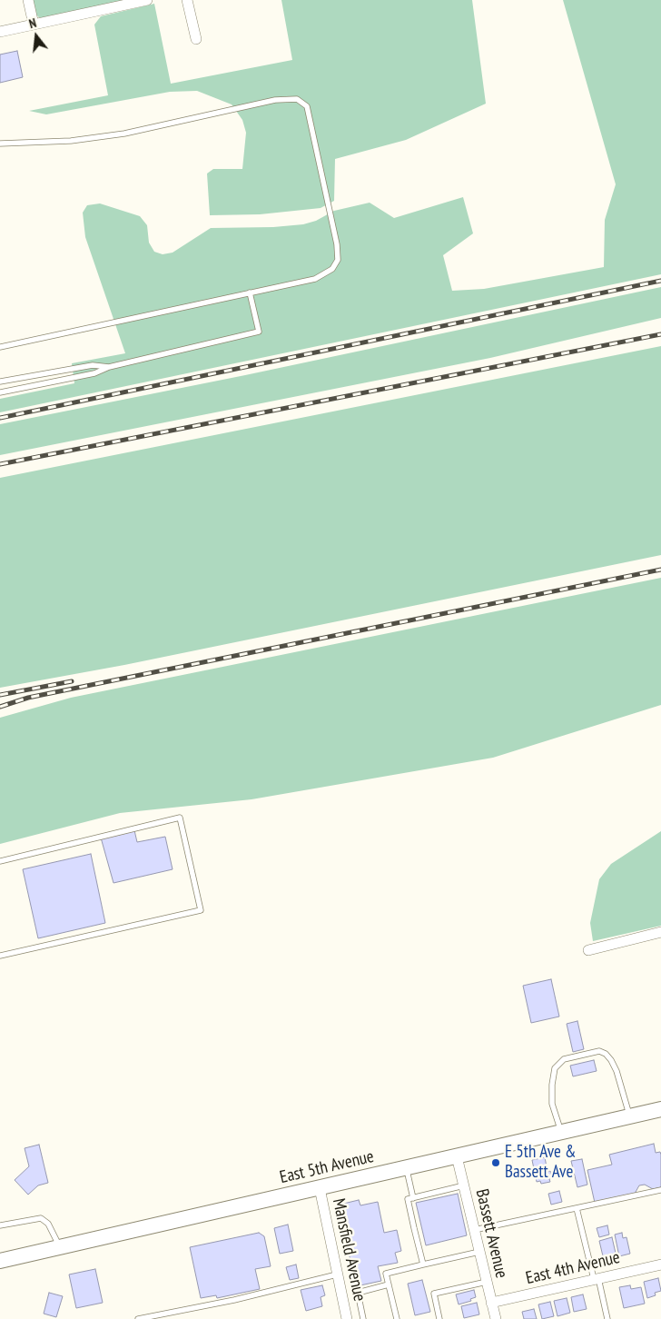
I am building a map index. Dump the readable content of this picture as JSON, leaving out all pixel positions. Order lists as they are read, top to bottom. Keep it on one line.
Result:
{"streets":{"main road":["East 5th Avenue"],"street":["Bassett Avenue","Mansfield Avenue","East 4th Avenue"]},"crossings":[["East 5th Avenue","Bassett Avenue"],["East 5th Avenue","Mansfield Avenue"],["Bassett Avenue","East 4th Avenue"]],"places":["E 5th Ave & Bassett Ave"],"north":"top"}
